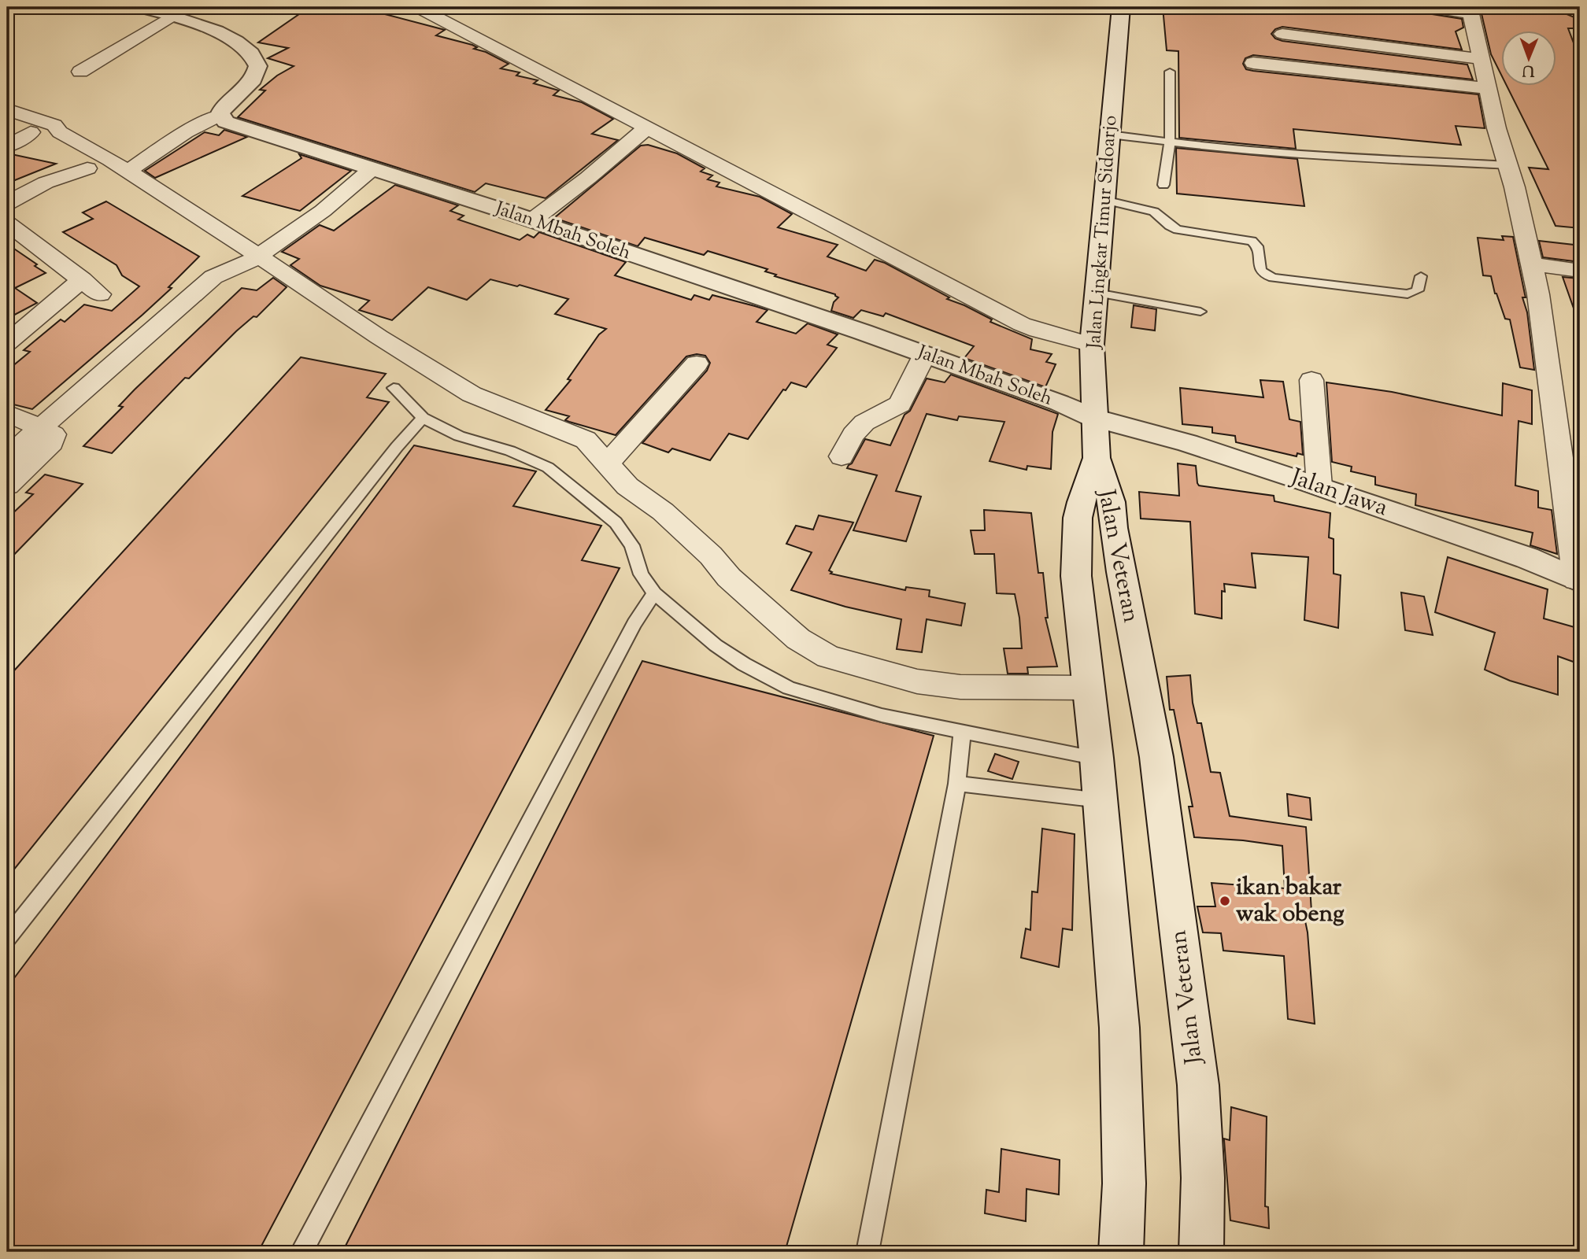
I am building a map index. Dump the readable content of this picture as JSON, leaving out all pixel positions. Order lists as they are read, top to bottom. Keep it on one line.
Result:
{"streets":{"main road":["Jalan Mbah Soleh","Jalan Lingkar Timur Sidoarjo","Jalan Jawa","Jalan Veteran"]},"crossings":[["Jalan Mbah Soleh","Jalan Lingkar Timur Sidoarjo"],["Jalan Mbah Soleh","Jalan Jawa"],["Jalan Lingkar Timur Sidoarjo","Jalan Jawa"],["Jalan Lingkar Timur Sidoarjo","Jalan Veteran"]],"places":["ikan bakar wak obeng"],"north":"bottom"}
